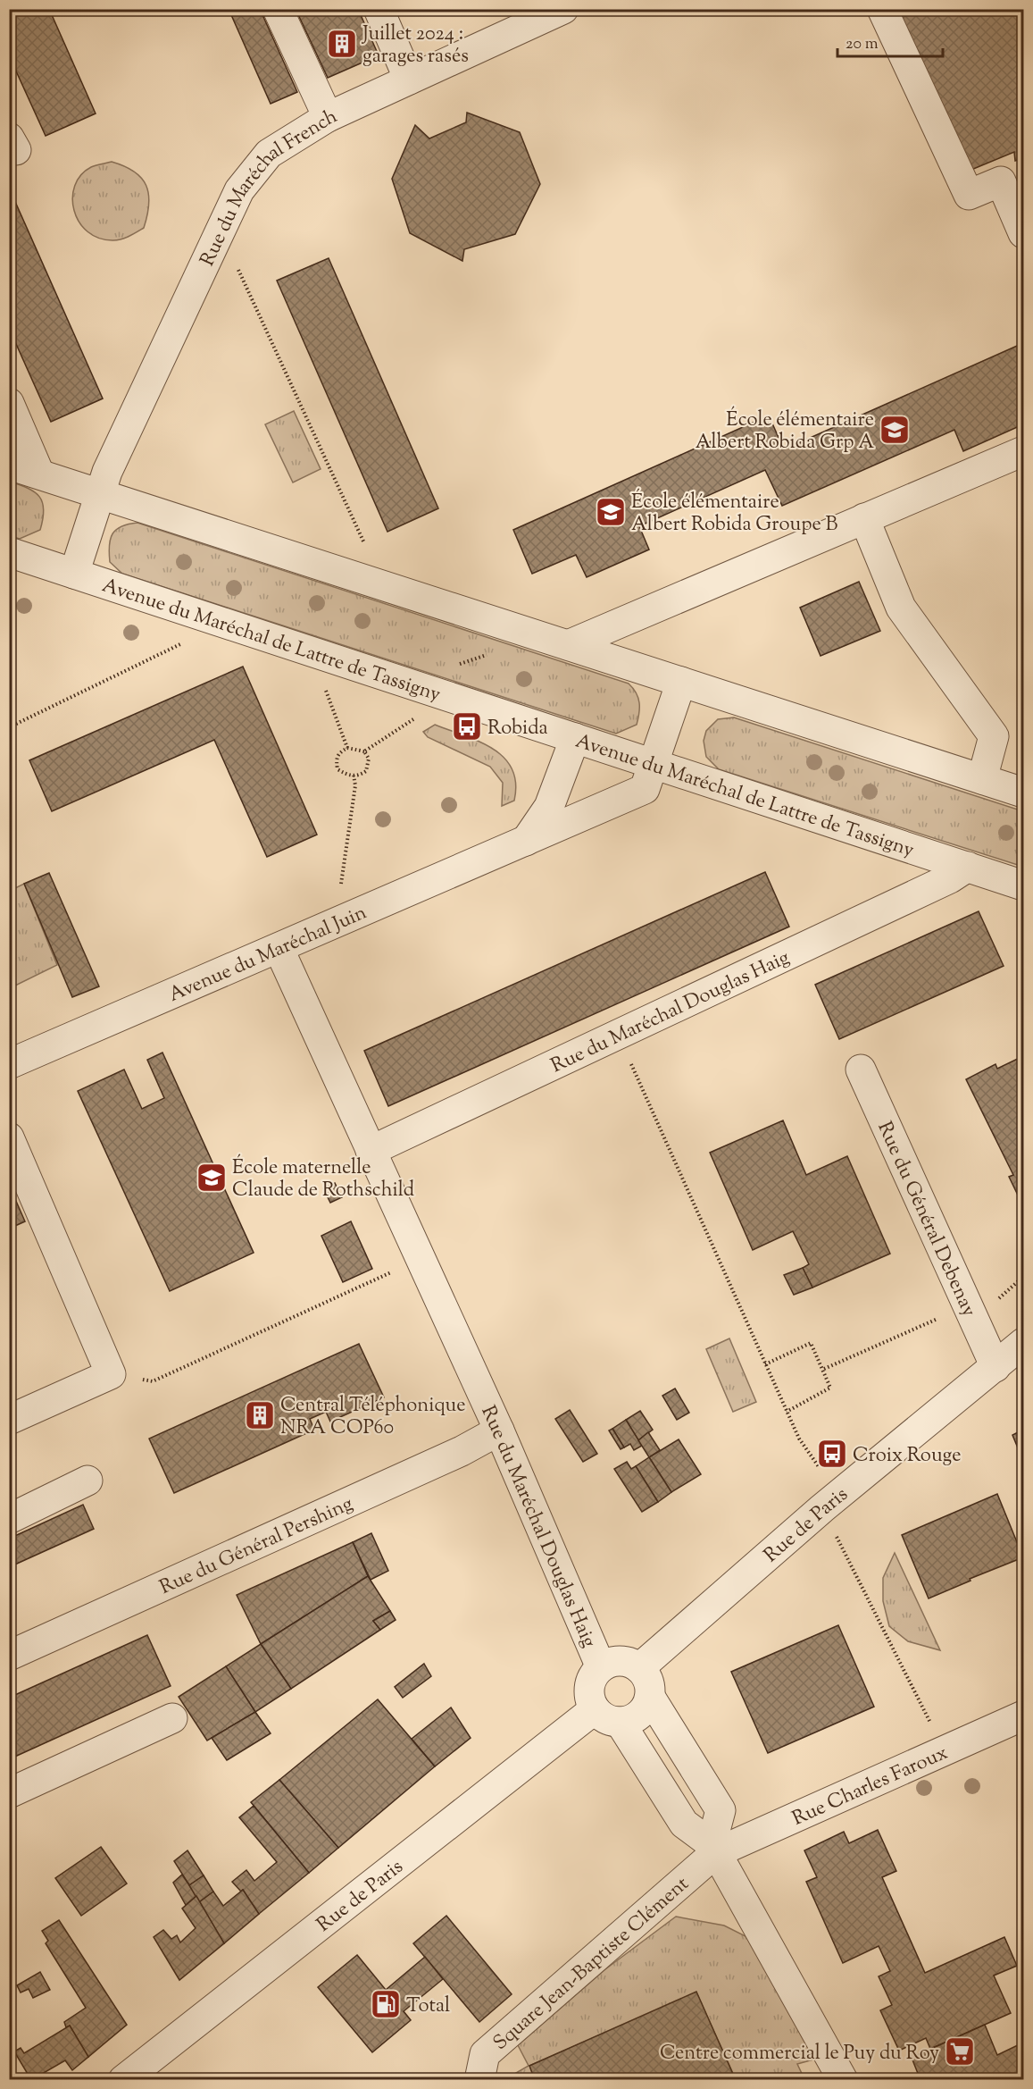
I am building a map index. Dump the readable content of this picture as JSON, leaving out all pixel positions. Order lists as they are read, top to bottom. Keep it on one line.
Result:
{"streets":{"street":["Rue du Maréchal French","Avenue du Maréchal de Lattre de Tassigny","Avenue du Maréchal Juin","Rue du Maréchal Douglas Haig","Rue du Général Debenay","Rue de Paris","Rue du Général Pershing","Rue Charles Faroux","Square Jean-Baptiste Clément"]},"crossings":[["Rue du Maréchal French","Avenue du Maréchal de Lattre de Tassigny"],["Avenue du Maréchal de Lattre de Tassigny","Rue du Maréchal Douglas Haig"],["Avenue du Maréchal Juin","Rue du Maréchal Douglas Haig"],["Rue du Maréchal Douglas Haig","Rue de Paris"],["Rue du Maréchal Douglas Haig","Rue du Général Pershing"],["Rue du Général Debenay","Rue de Paris"],["Rue Charles Faroux","Square Jean-Baptiste Clément"]],"places":{"building":["Juillet 2024 : garages rasés","Central Téléphonique NRA COP60"],"school or university":["École élémentaire Albert Robida Grp A","École élémentaire Albert Robida Groupe B","École maternelle Claude de Rothschild"],"bus stop":["Robida","Croix Rouge"],"fuel station":["Total"],"supermarket":["Centre commercial le Puy du Roy"]},"scale_bar":"20 m"}
